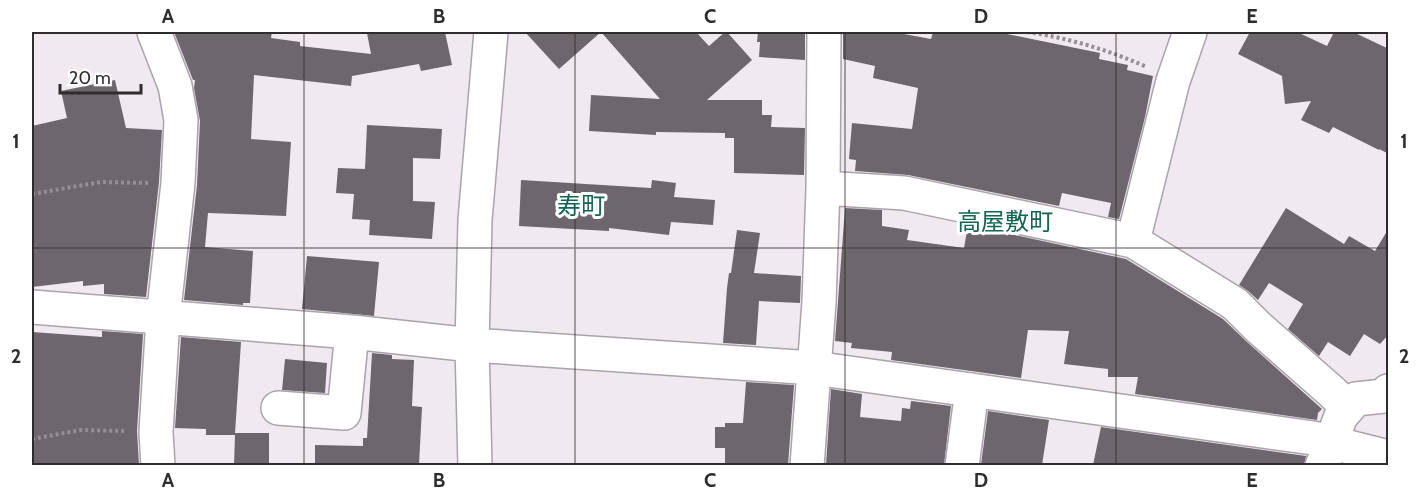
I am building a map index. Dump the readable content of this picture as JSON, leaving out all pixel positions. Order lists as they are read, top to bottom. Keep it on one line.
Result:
{"districts":["寿町","高屋敷町"],"scale_bar":"20 m","grid":{"columns":["A","B","C","D","E"],"rows":["1","2"]}}
